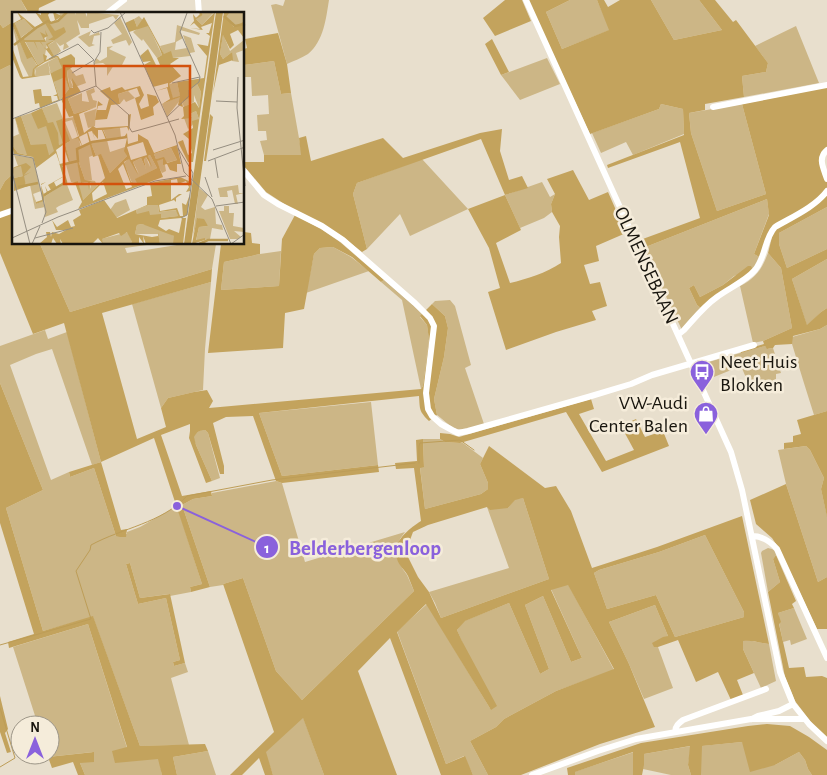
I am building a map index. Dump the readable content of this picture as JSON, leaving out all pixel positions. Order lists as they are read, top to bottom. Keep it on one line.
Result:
{"streets":{"street":["OLMENSEBAAN"]},"places":{"bus stop":["Neet Huis Blokken"],"shop":["VW-Audi Center Balen"],"other":["Belderbergenloop"]},"north":"top"}
